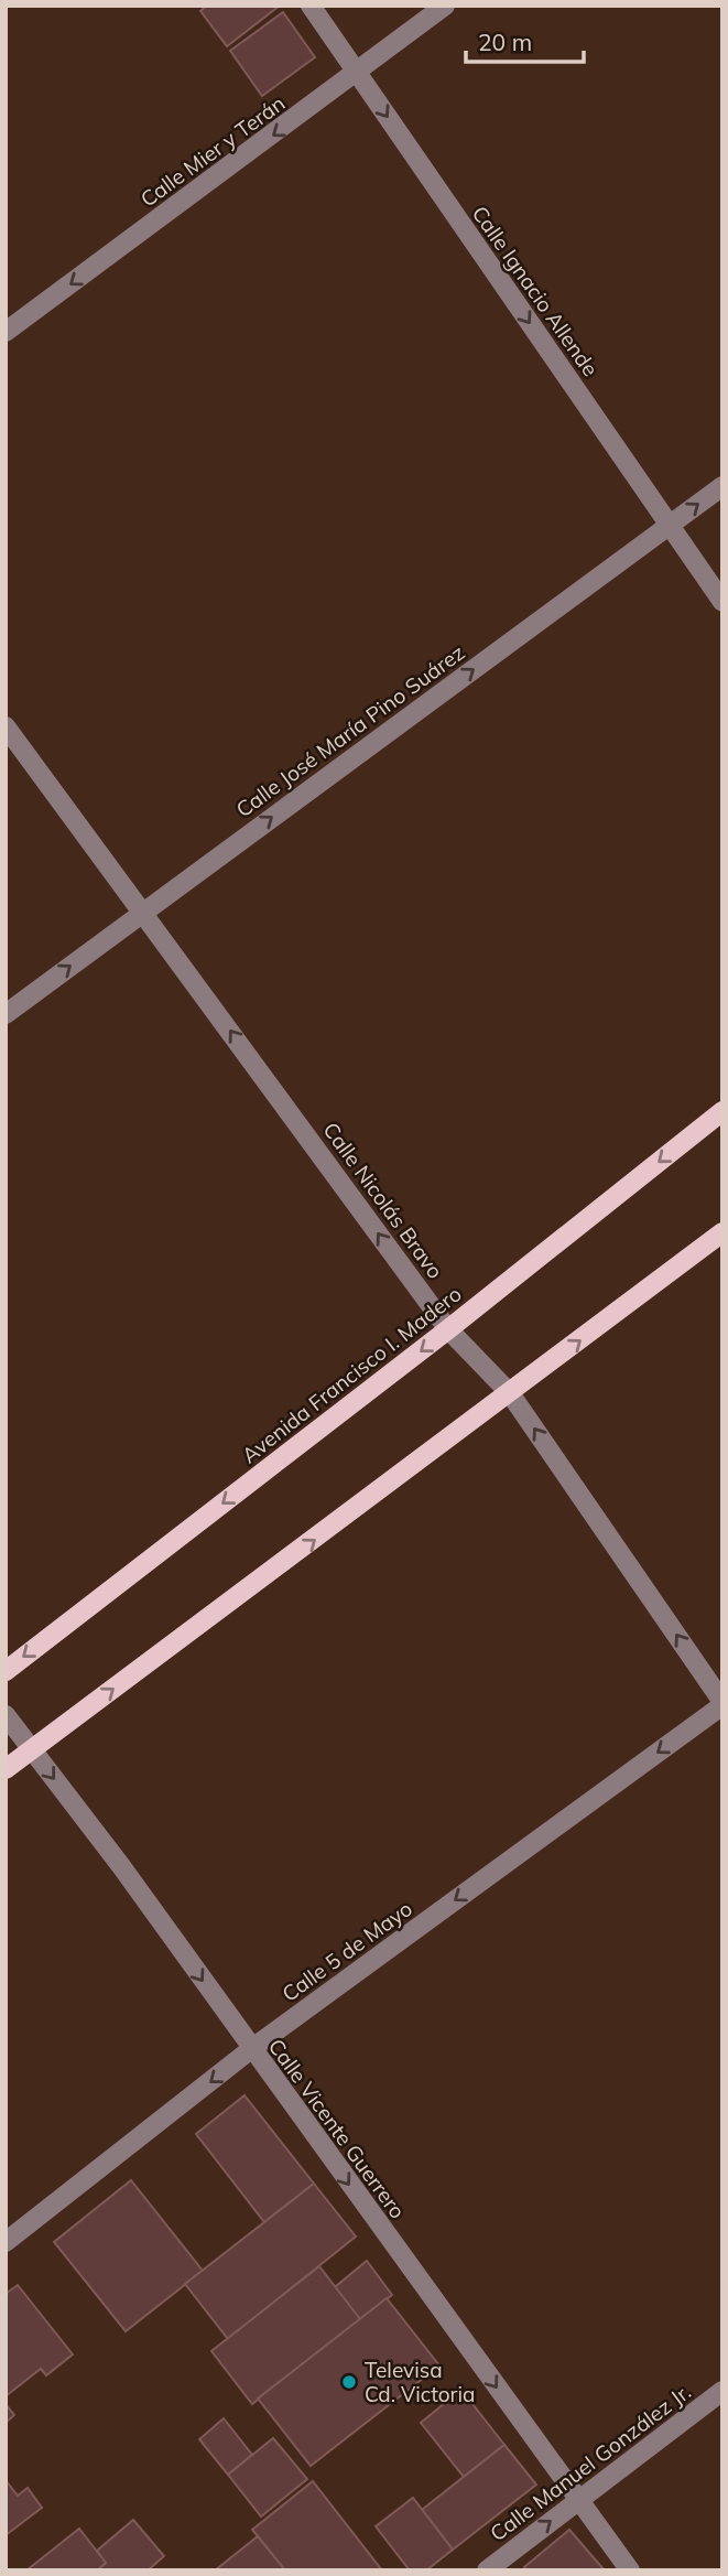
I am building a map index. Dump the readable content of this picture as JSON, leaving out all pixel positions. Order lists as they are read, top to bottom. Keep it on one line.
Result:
{"streets":{"main road":["Avenida Francisco I. Madero"],"street":["Calle Mier y Terán","Calle Ignacio Allende","Calle José María Pino Suárez","Calle Nicolás Bravo","Calle 5 de Mayo","Calle Vicente Guerrero","Calle Manuel González Jr."]},"crossings":[["Calle Mier y Terán","Calle Ignacio Allende"],["Calle Ignacio Allende","Calle José María Pino Suárez"],["Calle José María Pino Suárez","Calle Nicolás Bravo"],["Calle Nicolás Bravo","Avenida Francisco I. Madero"],["Calle Nicolás Bravo","Calle 5 de Mayo"],["Calle 5 de Mayo","Calle Vicente Guerrero"],["Calle Vicente Guerrero","Calle Manuel González Jr."]],"one_way":["Calle Mier y Terán","Calle Ignacio Allende","Calle José María Pino Suárez","Calle Nicolás Bravo","Calle 5 de Mayo","Calle Vicente Guerrero","Calle Manuel González Jr."],"places":["Televisa Cd. Victoria"],"scale_bar":"20 m"}
